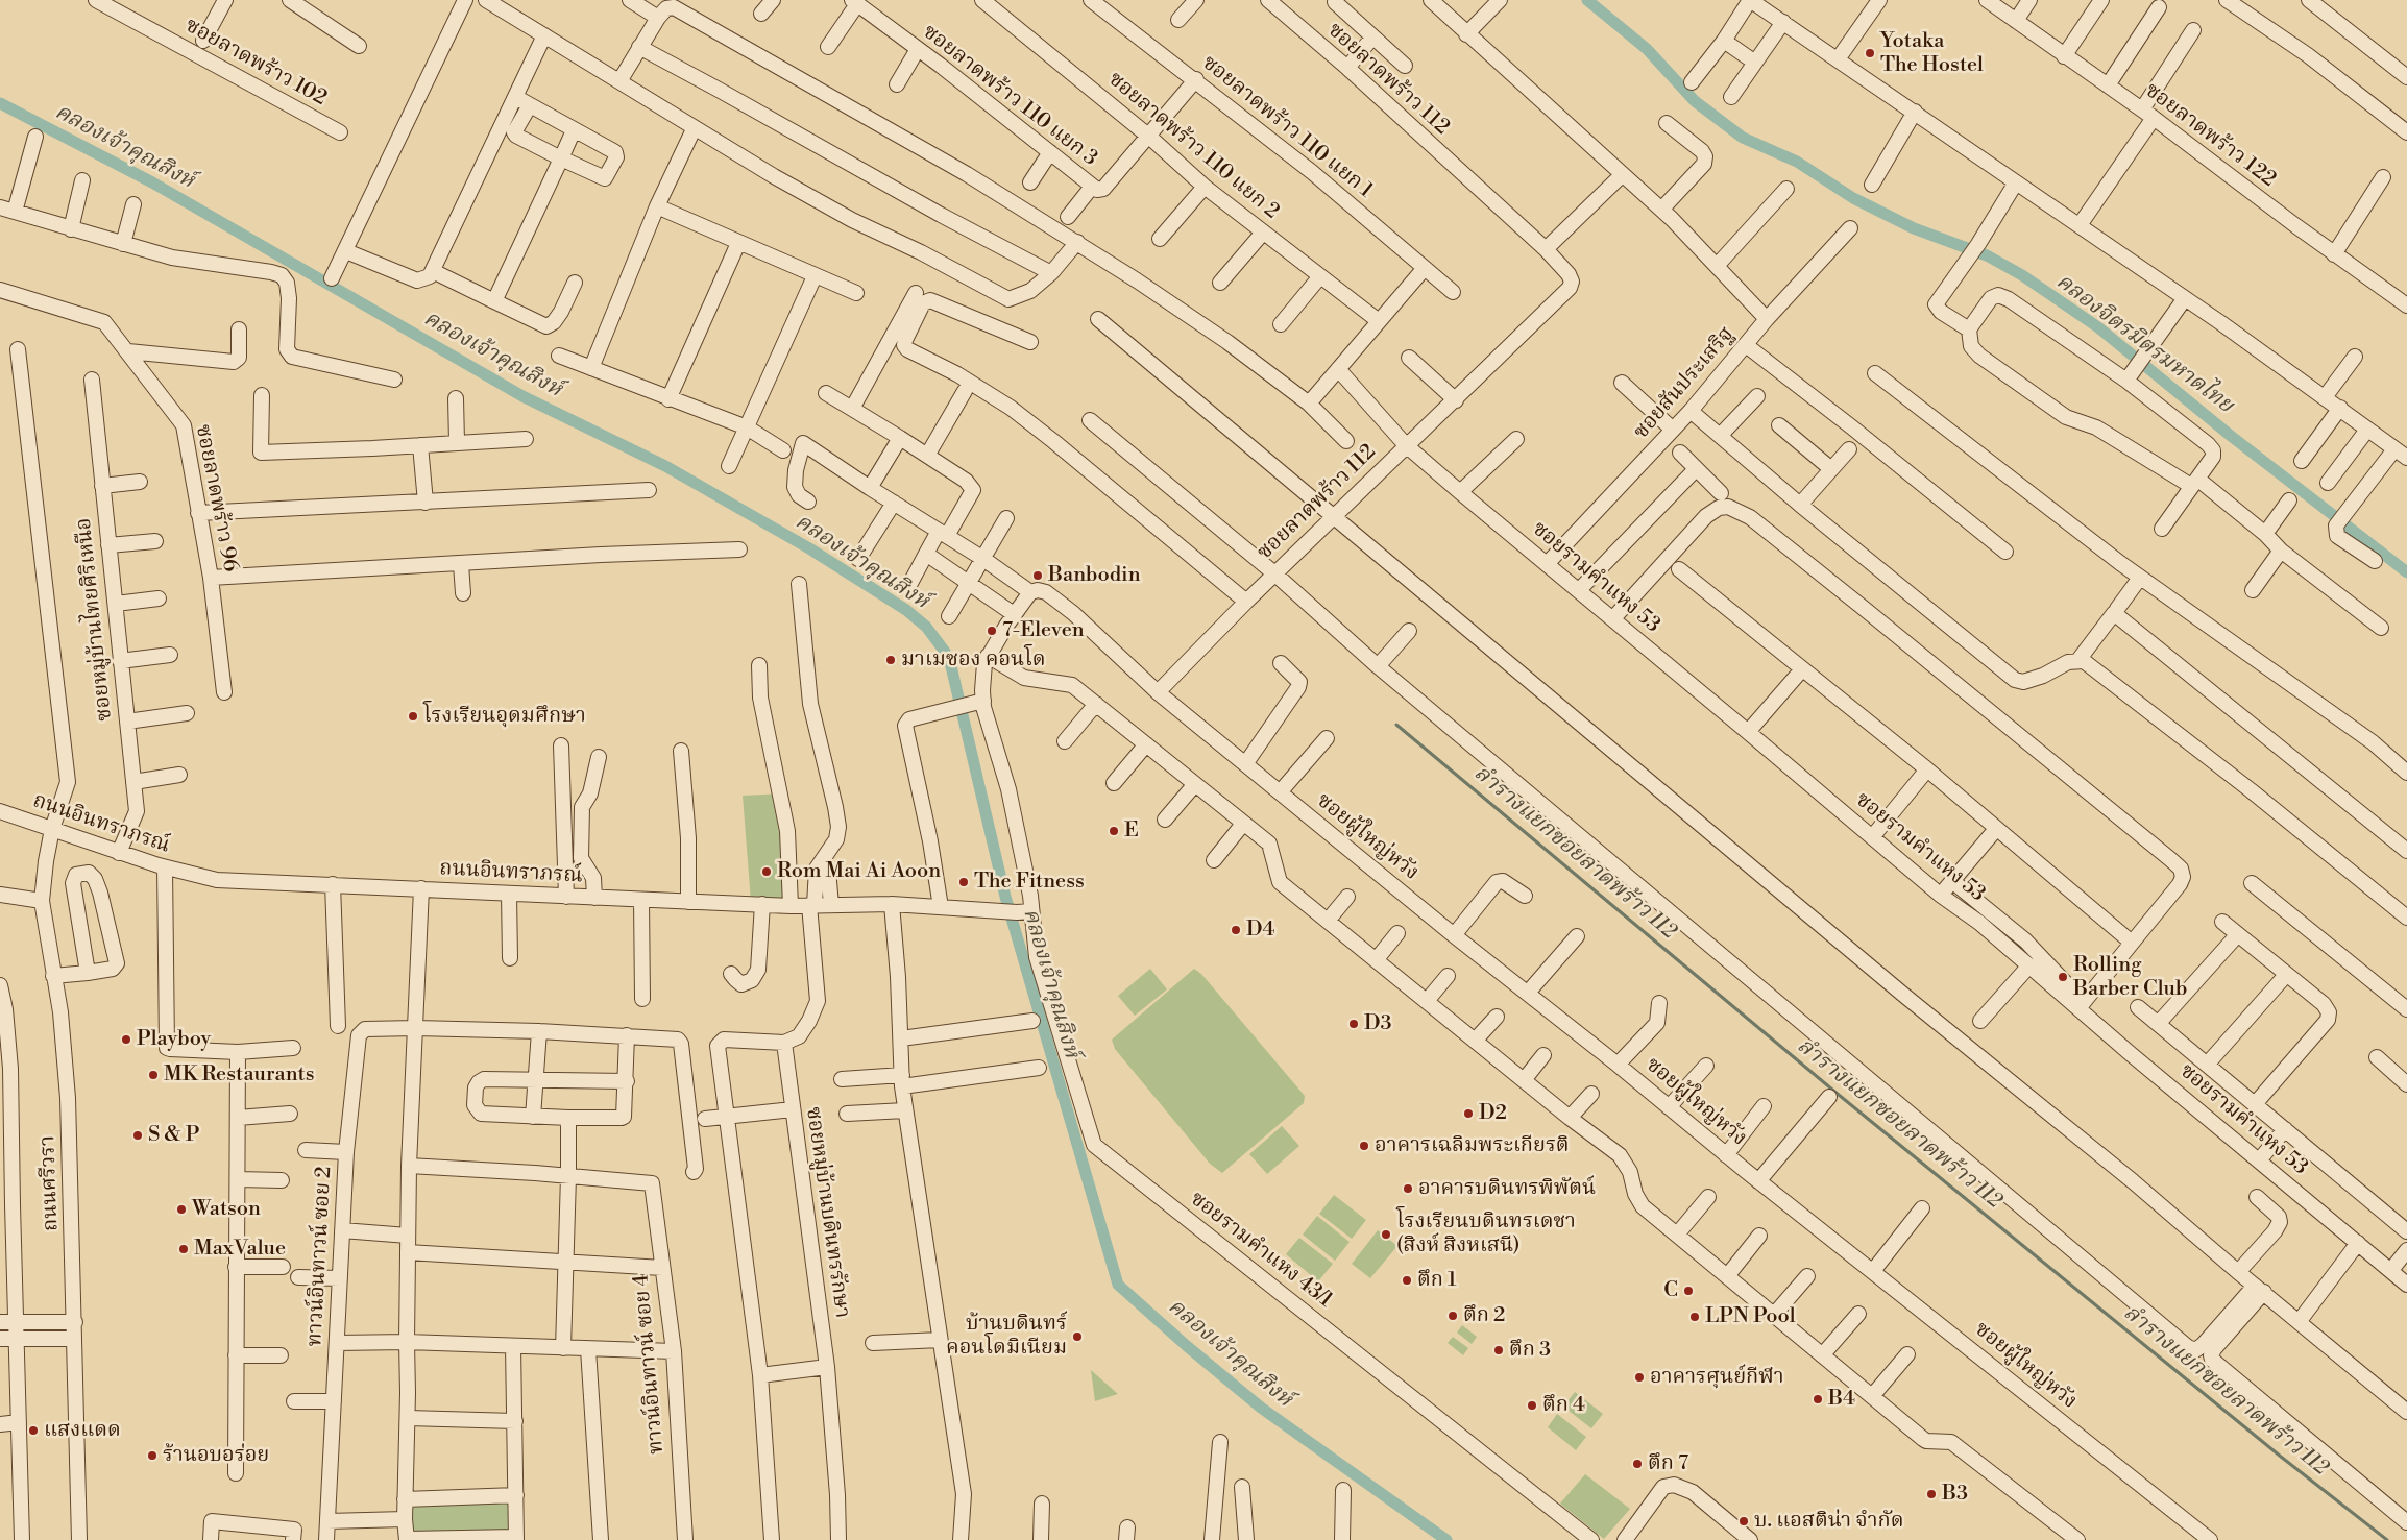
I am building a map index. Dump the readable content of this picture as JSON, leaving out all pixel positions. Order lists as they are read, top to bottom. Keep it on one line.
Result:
{"streets":{"street":["ซอยลาดพร้าว 102","ซอยลาดพร้าว 112","ซอยลาดพร้าว 110 แยก 3","ซอยลาดพร้าว 110 แยก 1","ซอยลาดพร้าว 122","ซอยลาดพร้าว 110 แยก 2","ซอยสันประเสริฐ","ซอยลาดพร้าว 96","ซอยรามคำแหง 53","ซอยหมู่บ้านไทยศิริเหนือ","ถนนอินทราภรณ์","ซอยผู้ใหญ่หวัง","ถนนศรีวรา","ซอยหมู่บ้านบดินทรรักษา","ซอยรามคำแหง 43/1","ทาวน์อินทาวน์ ซอย 2","ทาวน์อินทาวน์ ซอย 4"]},"crossings":[["ซอยลาดพร้าว 112","ซอยรามคำแหง 53"],["ซอยลาดพร้าว 112","ซอยผู้ใหญ่หวัง"],["ซอยลาดพร้าว 110 แยก 3","ซอยลาดพร้าว 110 แยก 1"],["ซอยลาดพร้าว 110 แยก 3","ซอยลาดพร้าว 110 แยก 2"],["ซอยสันประเสริฐ","ซอยรามคำแหง 53"],["ซอยหมู่บ้านไทยศิริเหนือ","ถนนอินทราภรณ์"],["ถนนอินทราภรณ์","ถนนศรีวรา"],["ถนนอินทราภรณ์","ซอยรามคำแหง 43/1"]],"water":["คลองเจ้าคุณสิงห์","คลองจิตรมิตรมหาดไทย","ลำรางแยกซอยลาดพร้าว 112"],"places":["Yotaka The Hostel","Banbodin","7-Eleven","มาเมซอง คอนโด","โรงเรียนอุดมศึกษา","E","Rom Mai Ai Aoon","The Fitness","D4","Rolling Barber Club","D3","Playboy","MK Restaurants","D2","S & P","อาคารเฉลิมพระเกียรติ","อาคารบดินทรพิพัตน์","Watson","โรงเรียนบดินทรเดชา (สิงห์ สิงหเสนี)","MaxValue","ตึก 1","C","ตึก 2","LPN Pool","บ้านบดินทร์ คอนโดมิเนียม","ตึก 3","อาคารศุนย์กีฬา","B4","ตึก 4","แสงแดด","ร้านอบอร่อย","ตึก 7","B3","บ. แอสติน่า จำกัด"]}
